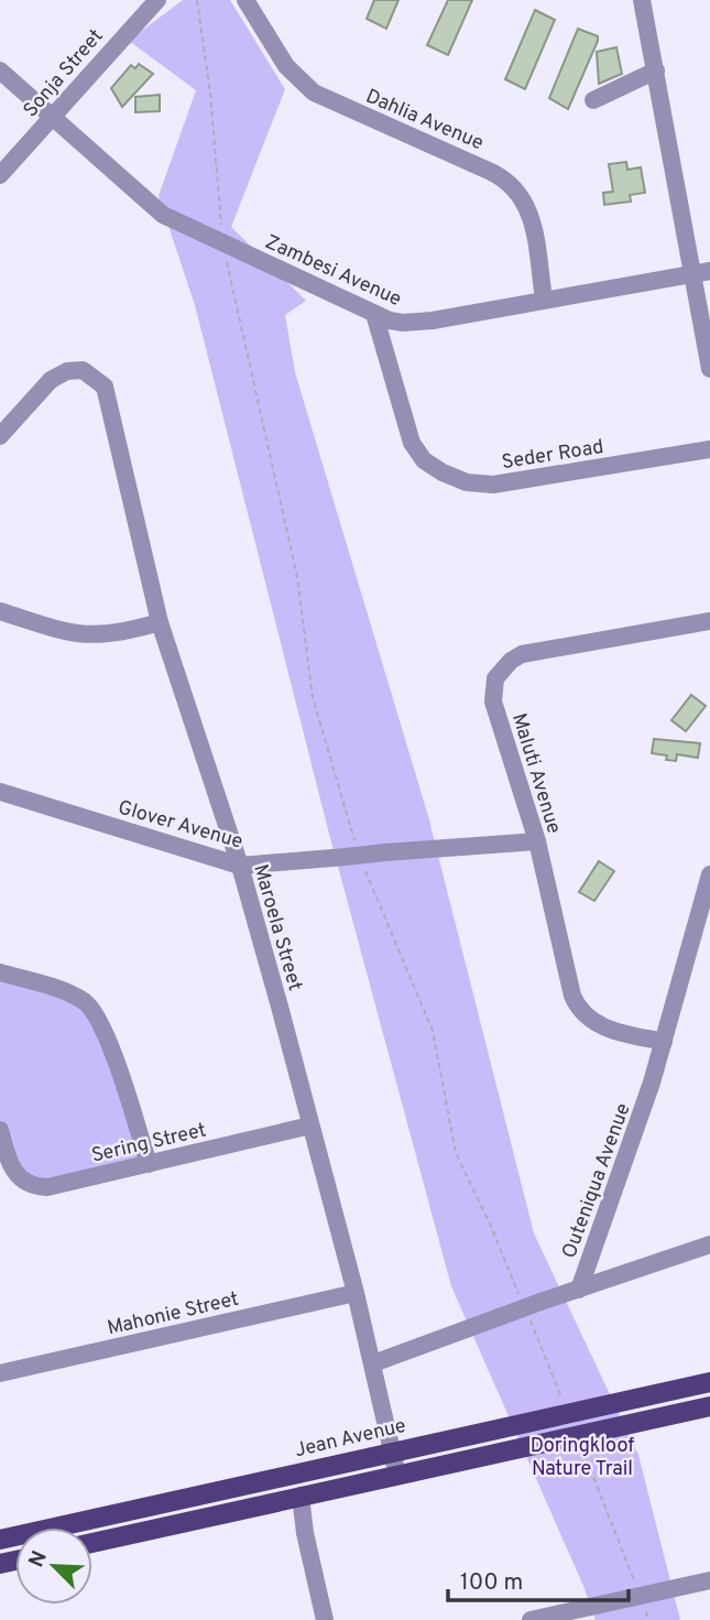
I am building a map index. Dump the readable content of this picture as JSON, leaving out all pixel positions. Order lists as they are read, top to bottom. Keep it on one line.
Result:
{"streets":{"main road":["Jean Avenue"],"street":["Sonja Street","Dahlia Avenue","Zambesi Avenue","Seder Road","Maluti Avenue","Glover Avenue","Maroela Street","Sering Street","Outeniqua Avenue","Mahonie Street"]},"crossings":[["Sonja Street","Zambesi Avenue"],["Dahlia Avenue","Zambesi Avenue"],["Zambesi Avenue","Seder Road"],["Maluti Avenue","Glover Avenue"],["Maluti Avenue","Outeniqua Avenue"],["Glover Avenue","Maroela Street"],["Maroela Street","Sering Street"],["Maroela Street","Outeniqua Avenue"],["Maroela Street","Mahonie Street"],["Maroela Street","Jean Avenue"]],"parks":["Doringkloof Nature Trail"],"scale_bar":"100 m","north":"top left"}
